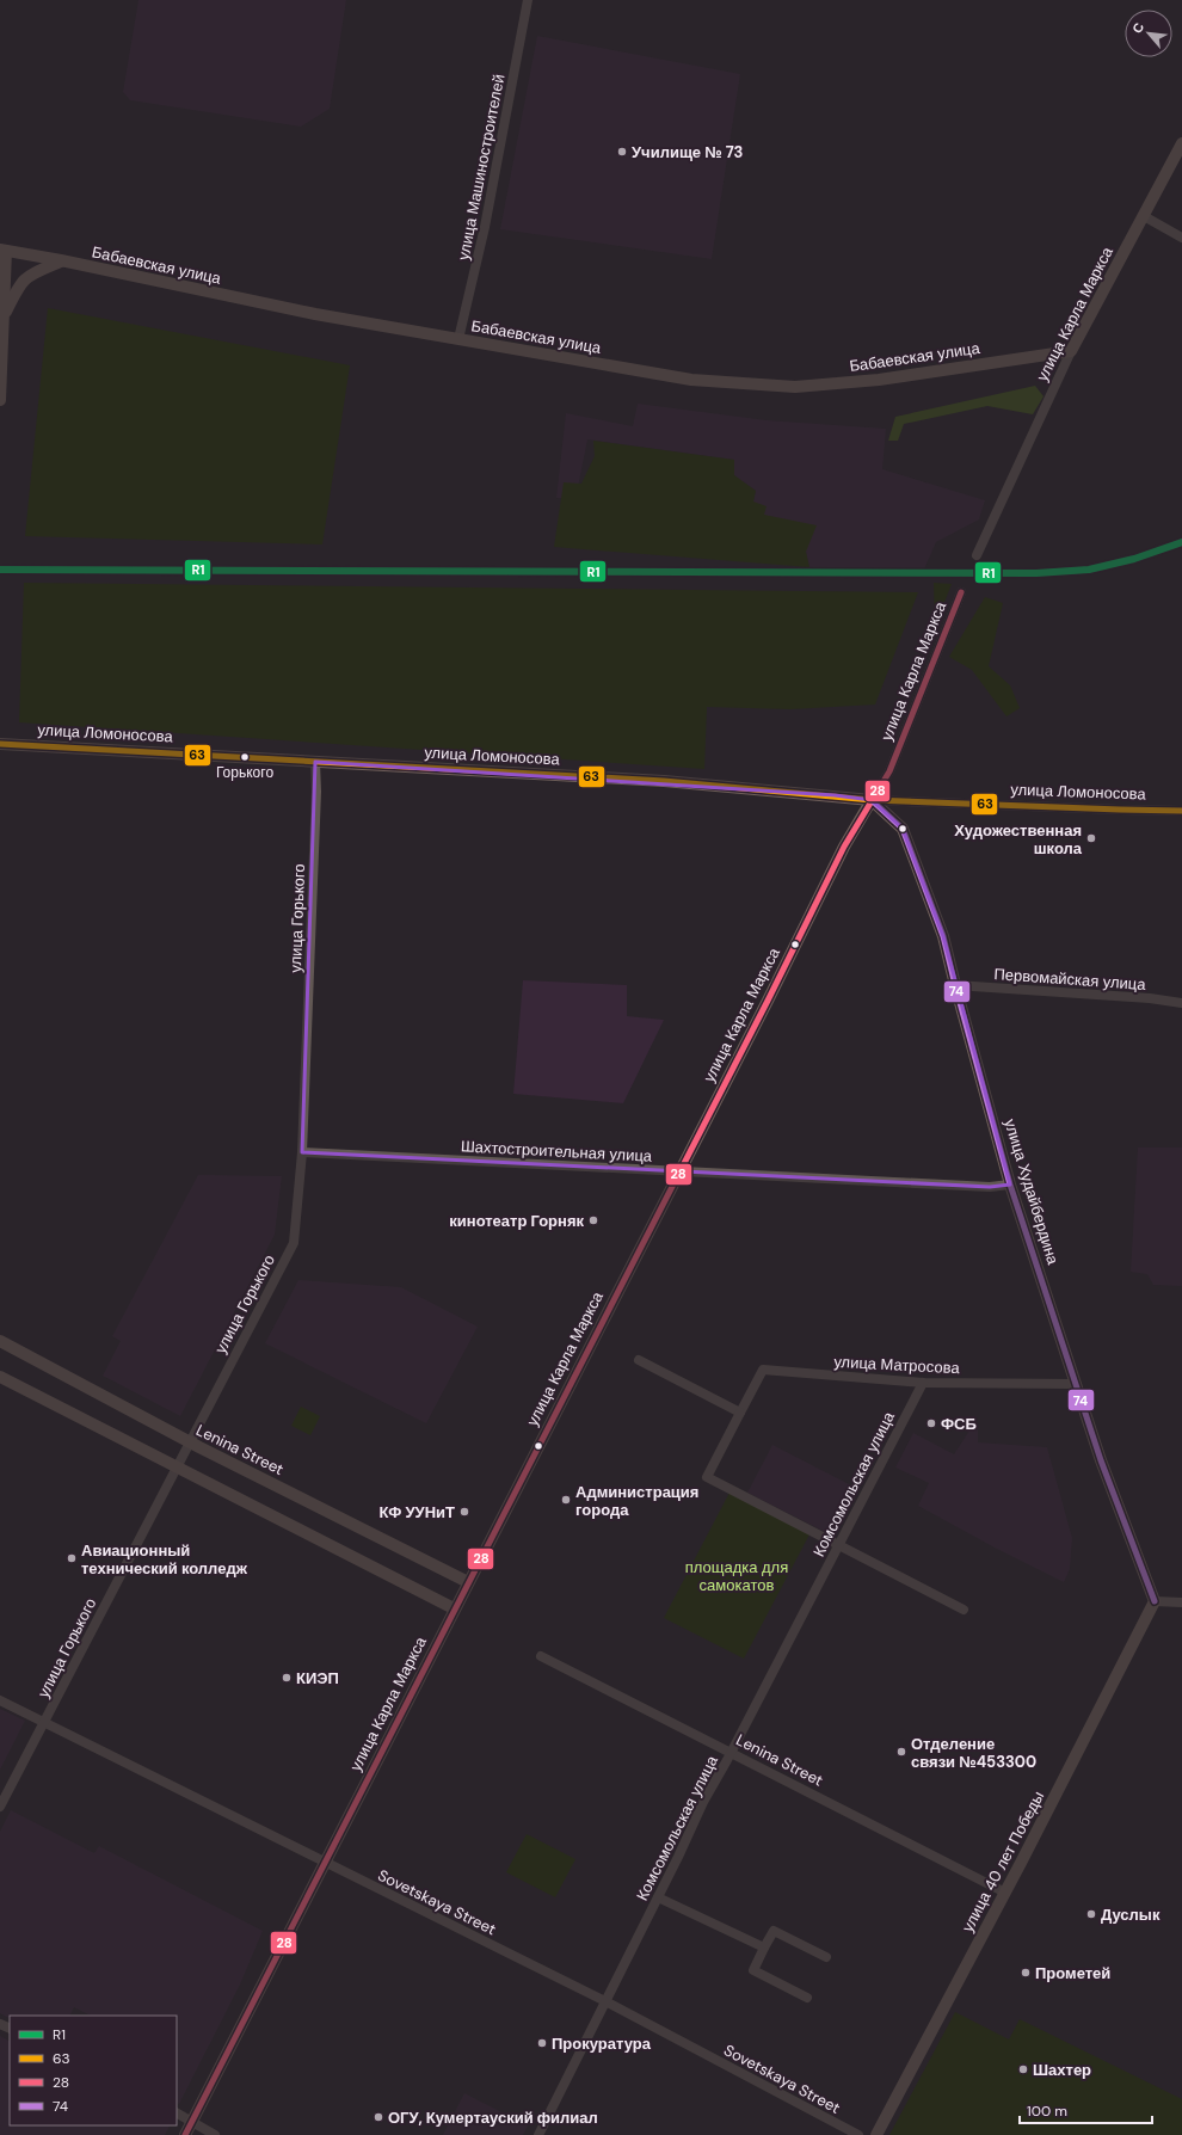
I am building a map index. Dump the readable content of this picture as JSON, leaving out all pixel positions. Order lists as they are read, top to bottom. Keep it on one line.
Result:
{"streets":{"main road":["Бабаевская улица","улица Карла Маркса","улица Ломоносова","улица Худайбердина","Lenina Street","улица 40 лет Победы"],"street":["улица Машиностроителей","улица Горького","Первомайская улица","Шахтостроительная улица","улица Матросова","Комсомольская улица","Sovetskaya Street"]},"crossings":[["улица Машиностроителей","Бабаевская улица"],["Бабаевская улица","улица Карла Маркса"],["улица Карла Маркса","улица Ломоносова"],["улица Карла Маркса","Шахтостроительная улица"],["улица Карла Маркса","улица Худайбердина"],["улица Карла Маркса","Lenina Street"],["улица Карла Маркса","Sovetskaya Street"],["улица Ломоносова","улица Горького"],["улица Ломоносова","улица Худайбердина"],["улица Горького","Шахтостроительная улица"],["улица Горького","Lenina Street"],["улица Горького","Sovetskaya Street"],["Первомайская улица","улица Худайбердина"],["Шахтостроительная улица","улица Худайбердина"],["улица Худайбердина","улица Матросова"],["улица Худайбердина","улица 40 лет Победы"],["улица Матросова","Комсомольская улица"],["Lenina Street","Комсомольская улица"],["Lenina Street","улица 40 лет Победы"],["Комсомольская улица","Sovetskaya Street"]],"parks":["площадка для самокатов"],"places":["Училище № 73","Горького","Художественная школа","кинотеатр Горняк","ФСБ","Администрация города","КФ УУНиТ","Авиационный технический колледж","КИЭП","Отделение связи №453300","Дуслык","Прометей","Прокуратура","Шахтер","ОГУ, Кумертауский филиал"],"lines":["transit line R1","transit line 28","transit line 63","transit line 74"],"legend":["R1","63","28","74"],"scale_bar":"100 m","north":"top left"}
